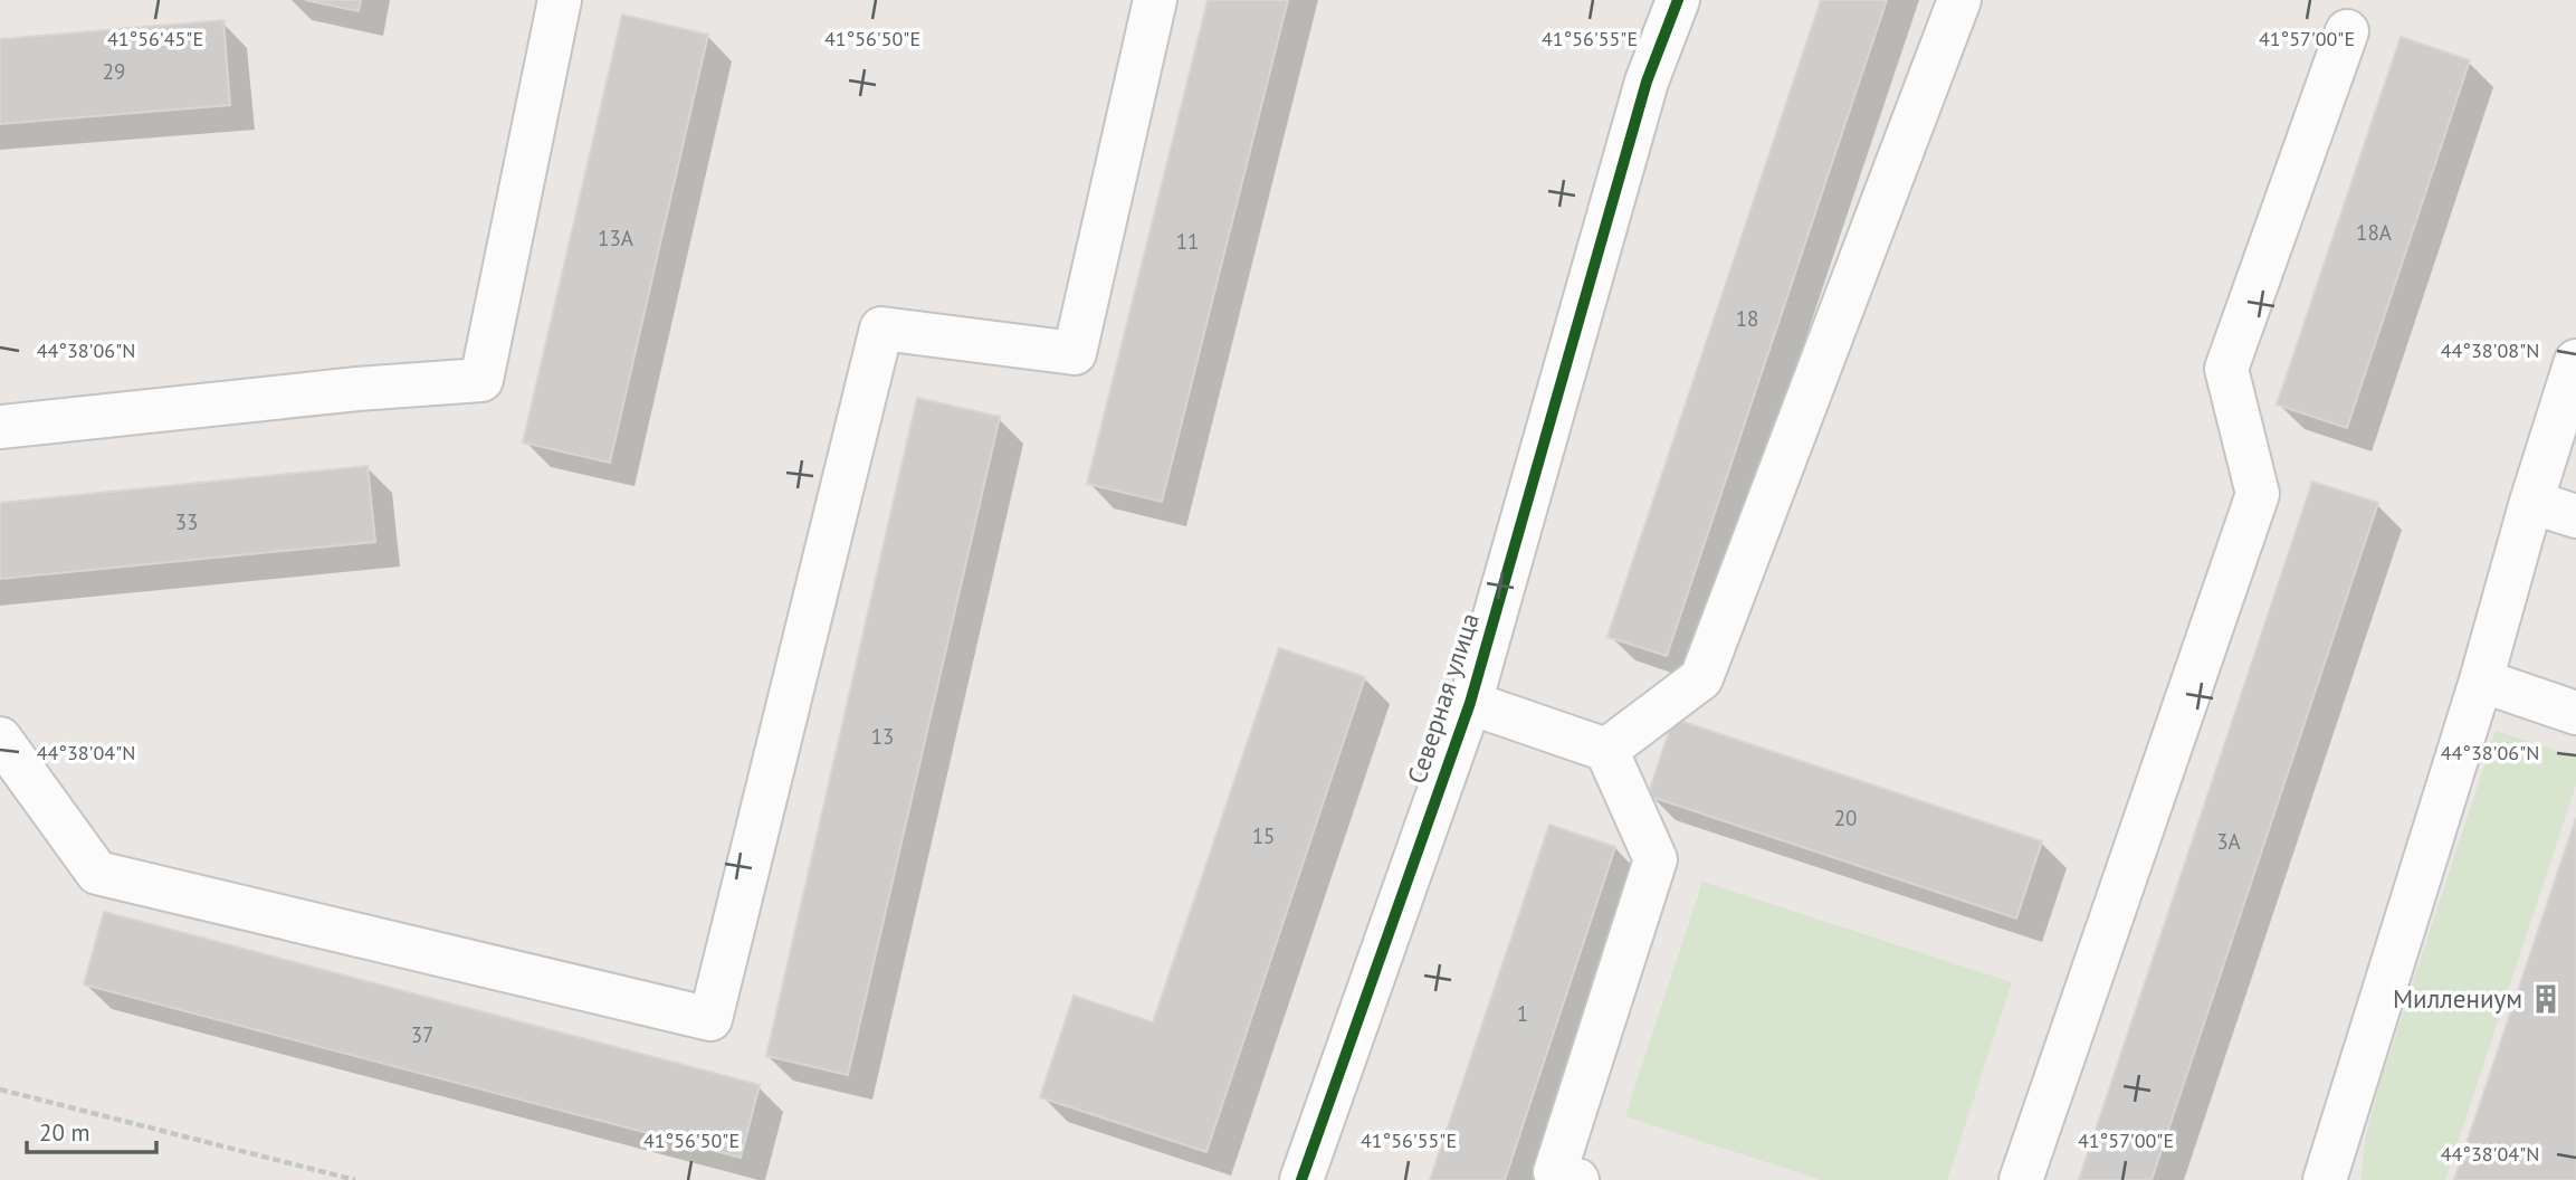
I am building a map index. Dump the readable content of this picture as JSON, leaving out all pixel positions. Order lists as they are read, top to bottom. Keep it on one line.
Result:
{"streets":{"street":["Северная улица"]},"places":{"building":["Миллениум"]},"house_numbers":["29","18А","13А","11","18","33","13","20","15","3А","1","37"],"scale_bar":"20 m","coordinates":["41°56'45\"E","41°56'50\"E","41°56'55\"E","41°57'00\"E","44°38'06\"N","44°38'08\"N","44°38'04\"N"]}
